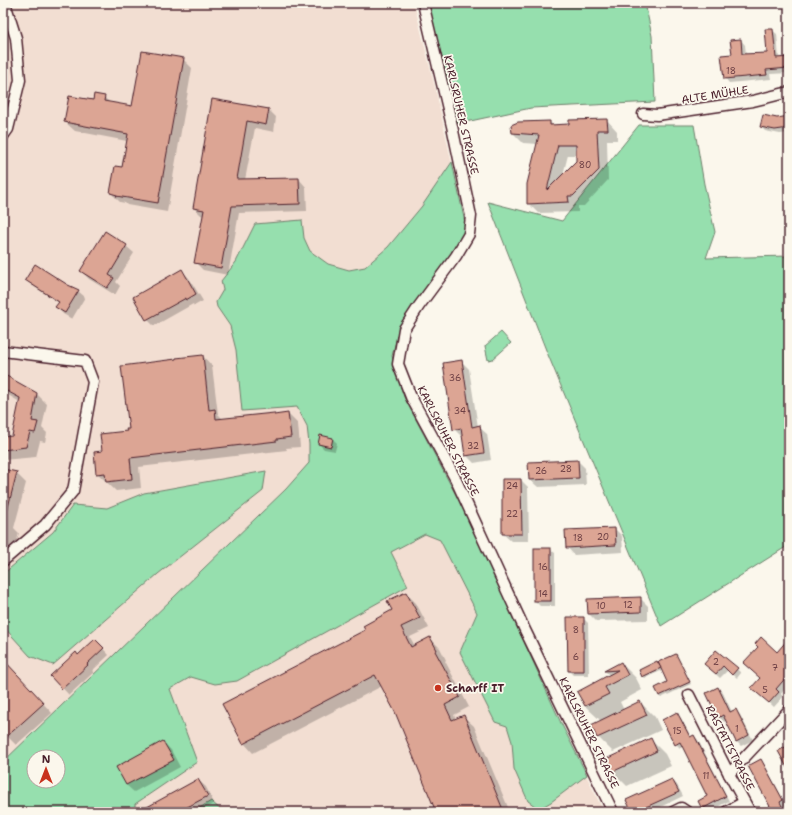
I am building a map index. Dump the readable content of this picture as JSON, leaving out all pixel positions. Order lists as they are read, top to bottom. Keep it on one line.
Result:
{"streets":{"street":["ALTE MÜHLE","KARLSRUHER STRASSE","RASTATTSTRASSE"]},"places":["Scharff IT"],"house_numbers":["18","80","36","34","32","28","26","24","22","20","18","16","14","12","10","8","6","2","7","5","1","15","11"],"north":"top"}
